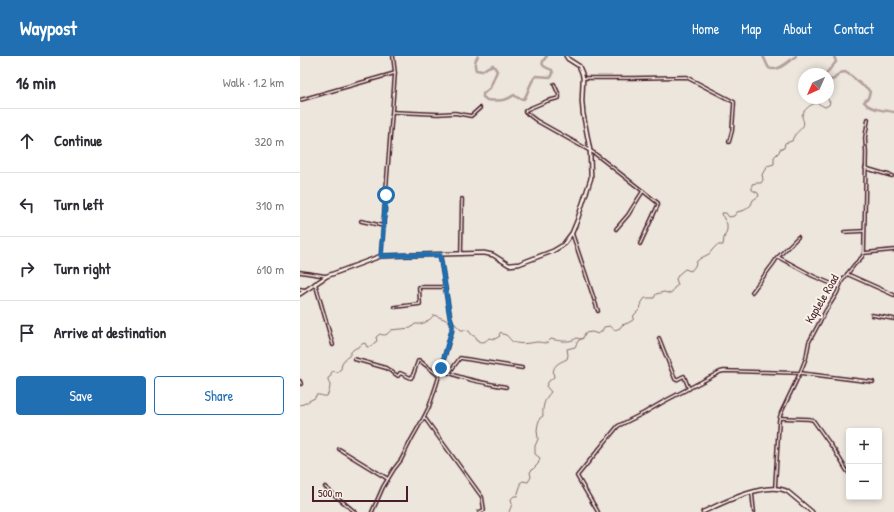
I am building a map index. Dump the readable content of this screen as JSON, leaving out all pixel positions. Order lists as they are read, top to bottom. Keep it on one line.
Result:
{"streets":{"street":["Kaplele Road"]},"scale_bar":"500 m","north":"bottom left","page":{"header":"Waypost","nav":["Home","Map","About","Contact"],"heading":["16 min","Walk · 1.2 km"],"list":[["Continue","320 m"],["Turn left","310 m"],["Turn right","610 m"],"Arrive at destination"],"buttons":["Save","Share"],"map_buttons":["+","−"],"scale":"500 m"}}
